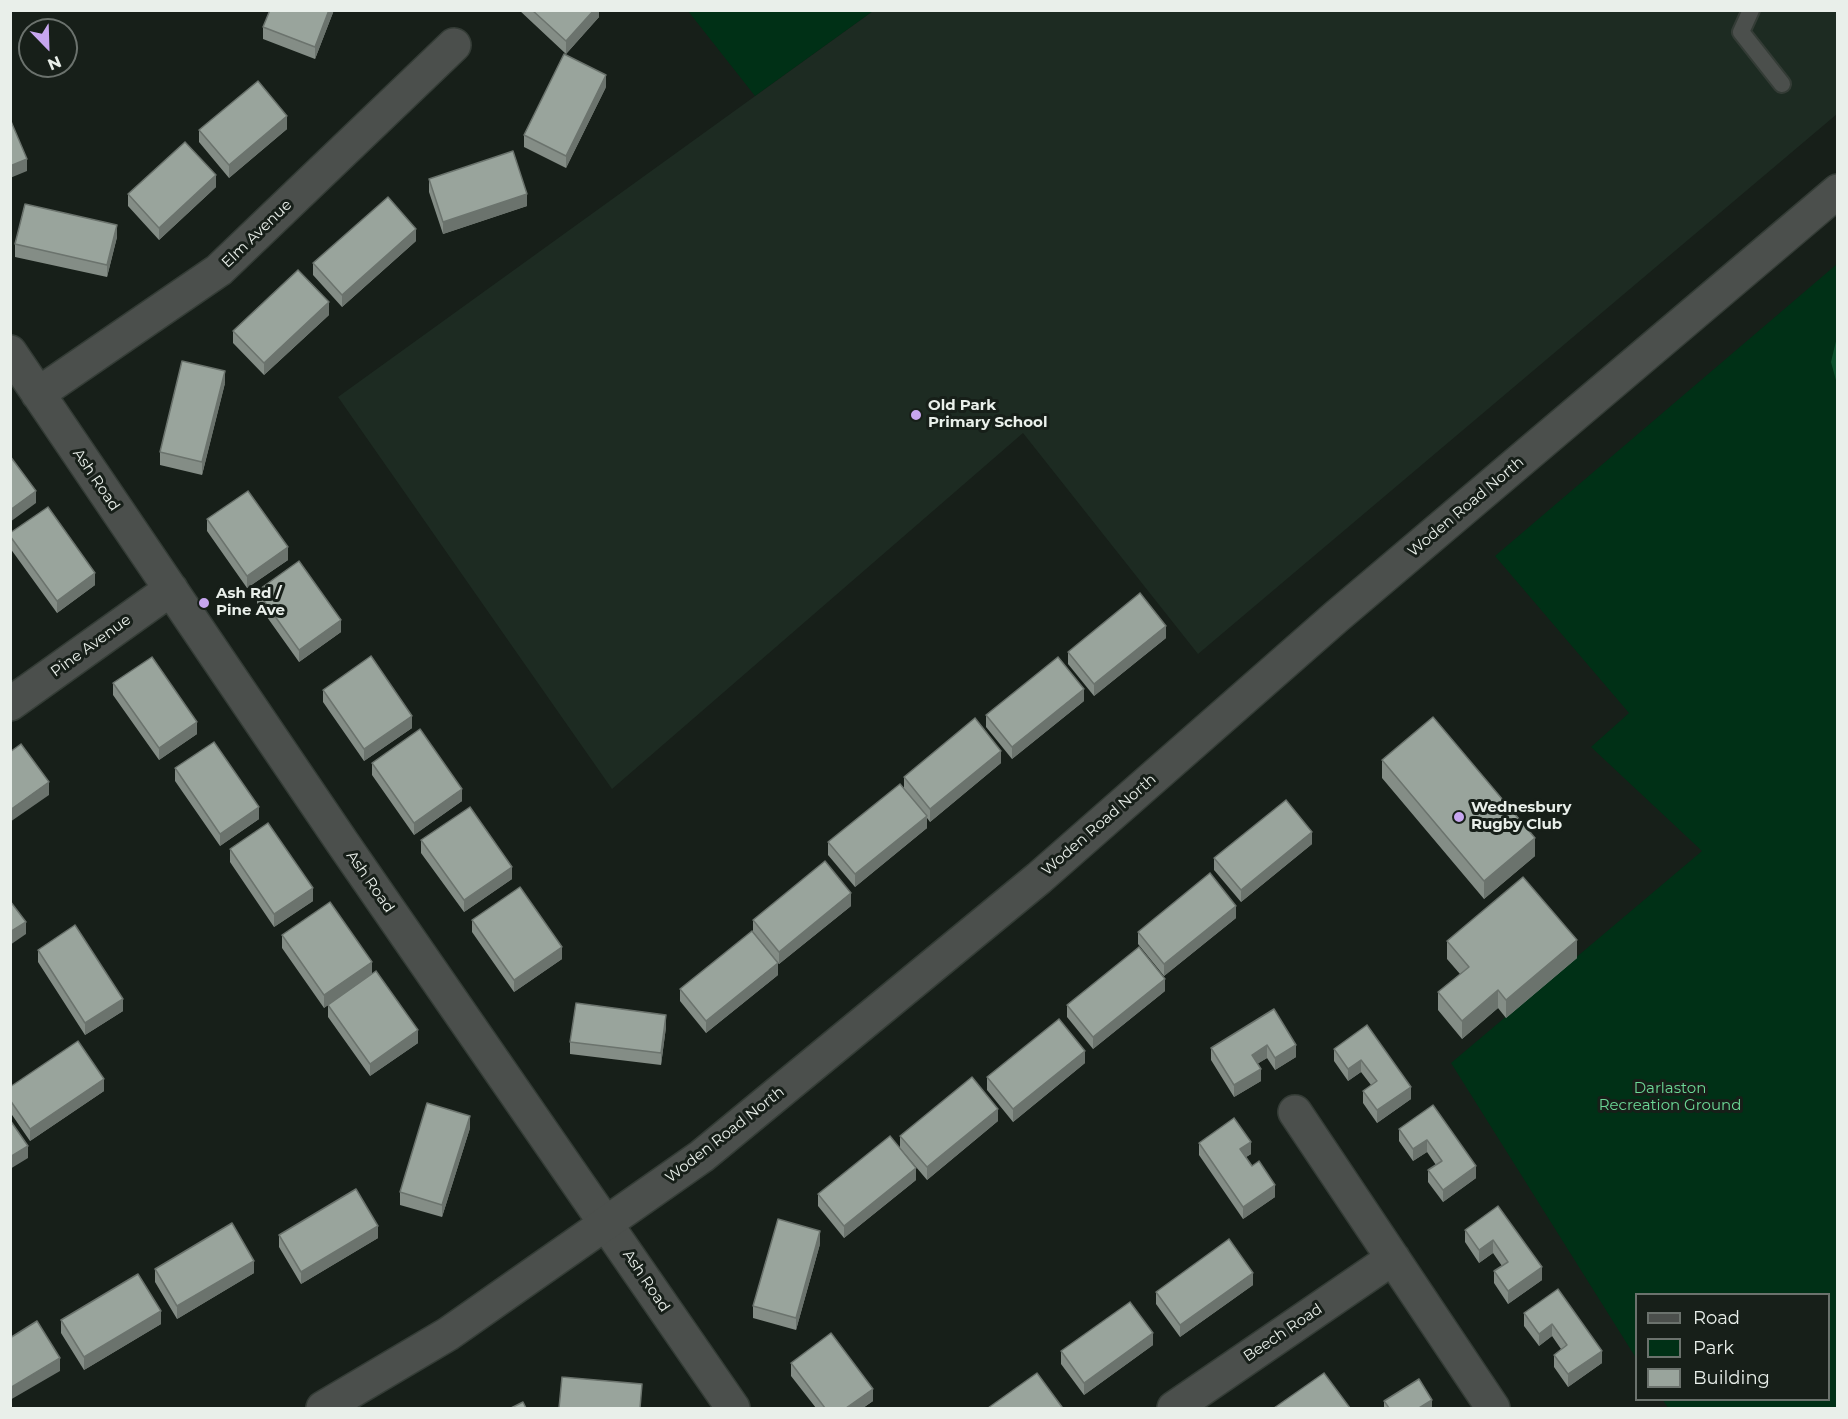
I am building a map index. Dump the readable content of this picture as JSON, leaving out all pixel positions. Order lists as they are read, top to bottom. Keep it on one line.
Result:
{"streets":{"street":["Elm Avenue","Ash Road","Woden Road North","Pine Avenue","Beech Road"]},"crossings":[["Elm Avenue","Ash Road"],["Ash Road","Woden Road North"],["Ash Road","Pine Avenue"]],"parks":["Darlaston Recreation Ground"],"places":["Old Park Primary School","Ash Rd / Pine Ave","Wednesbury Rugby Club"],"legend":["Road","Park","Building"],"north":"bottom right"}
